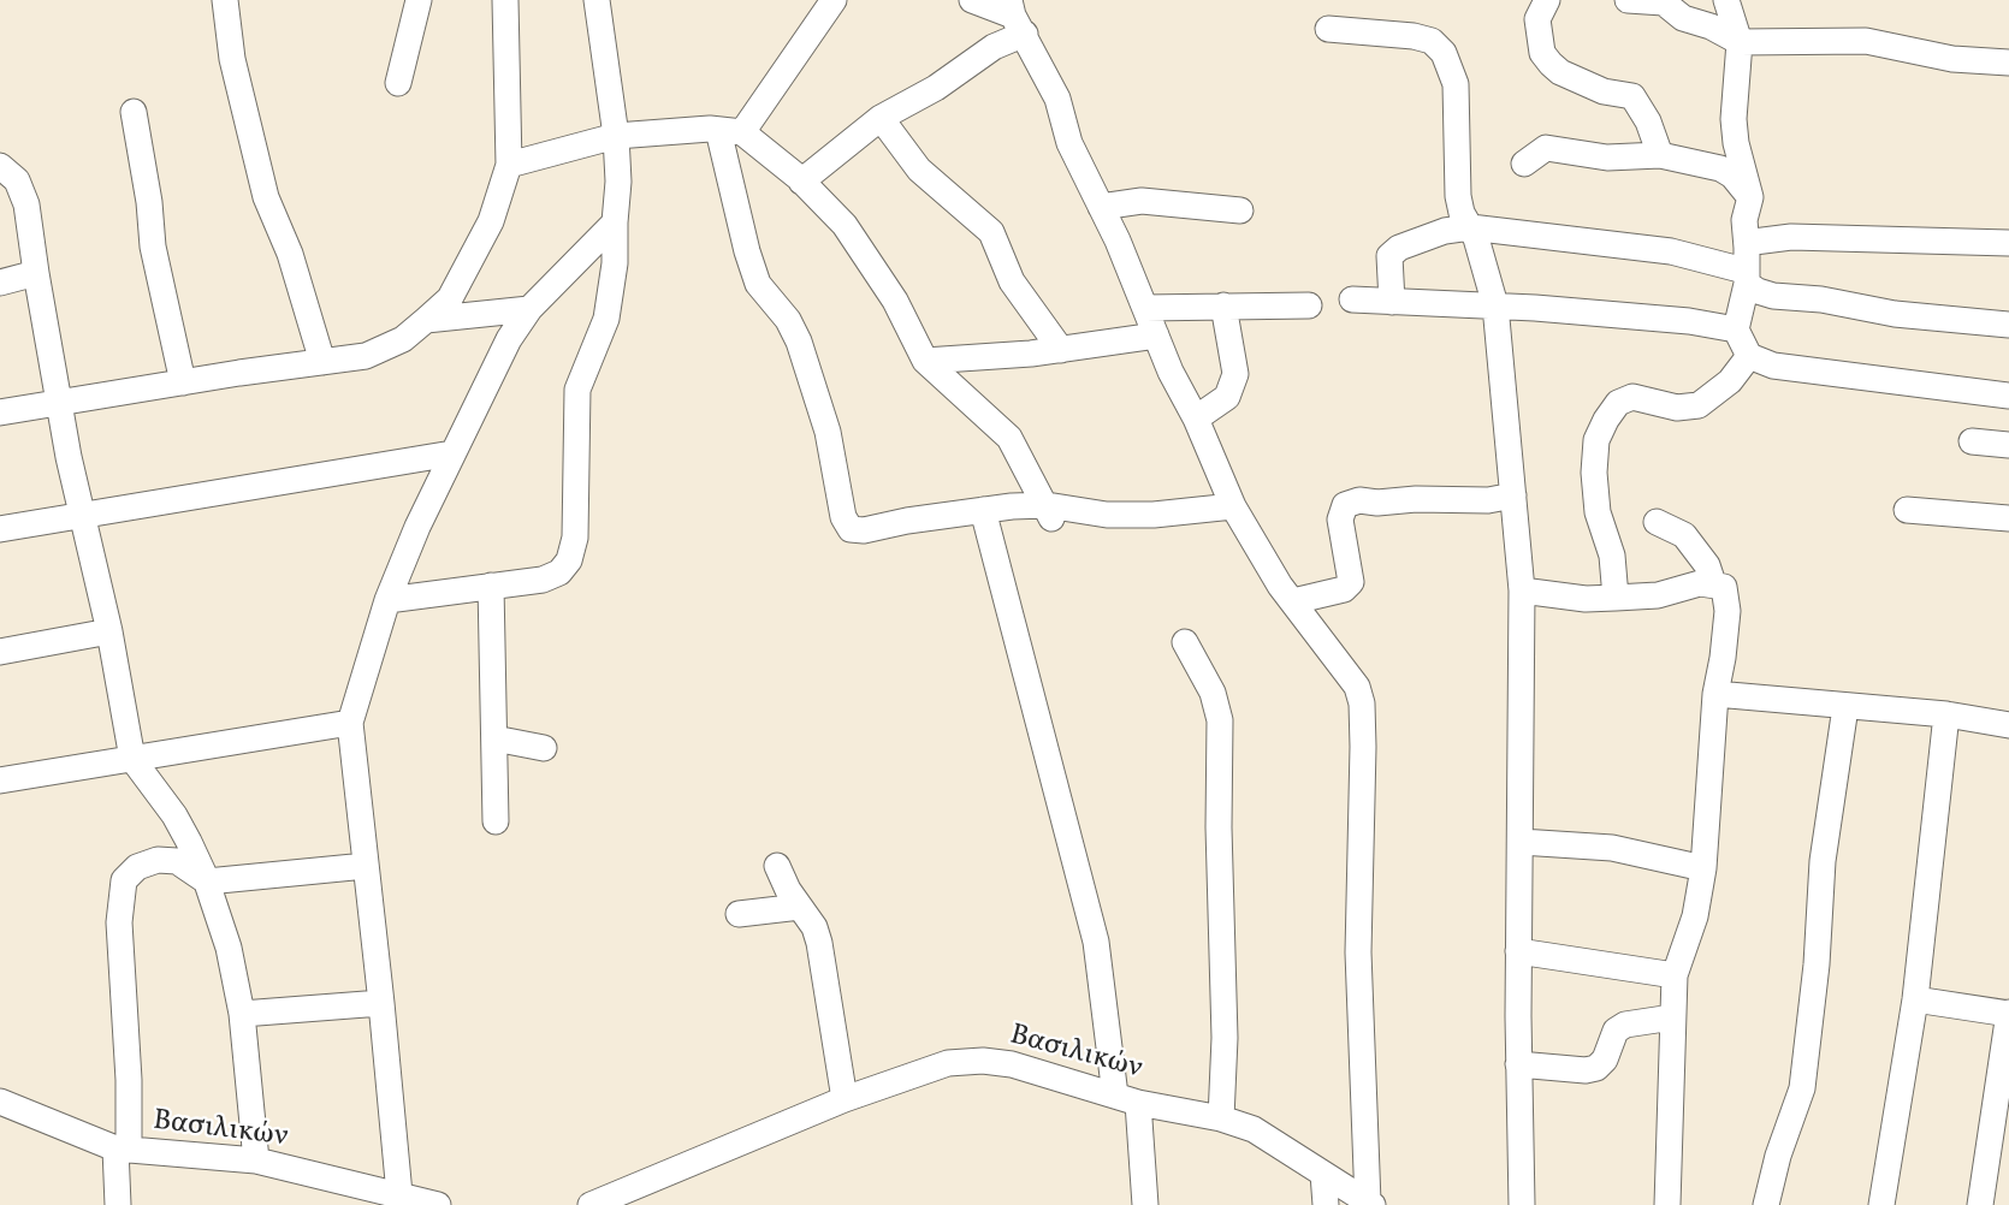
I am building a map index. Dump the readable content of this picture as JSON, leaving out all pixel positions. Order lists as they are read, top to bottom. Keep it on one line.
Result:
{"streets":{"street":["Βασιλικών"]}}
